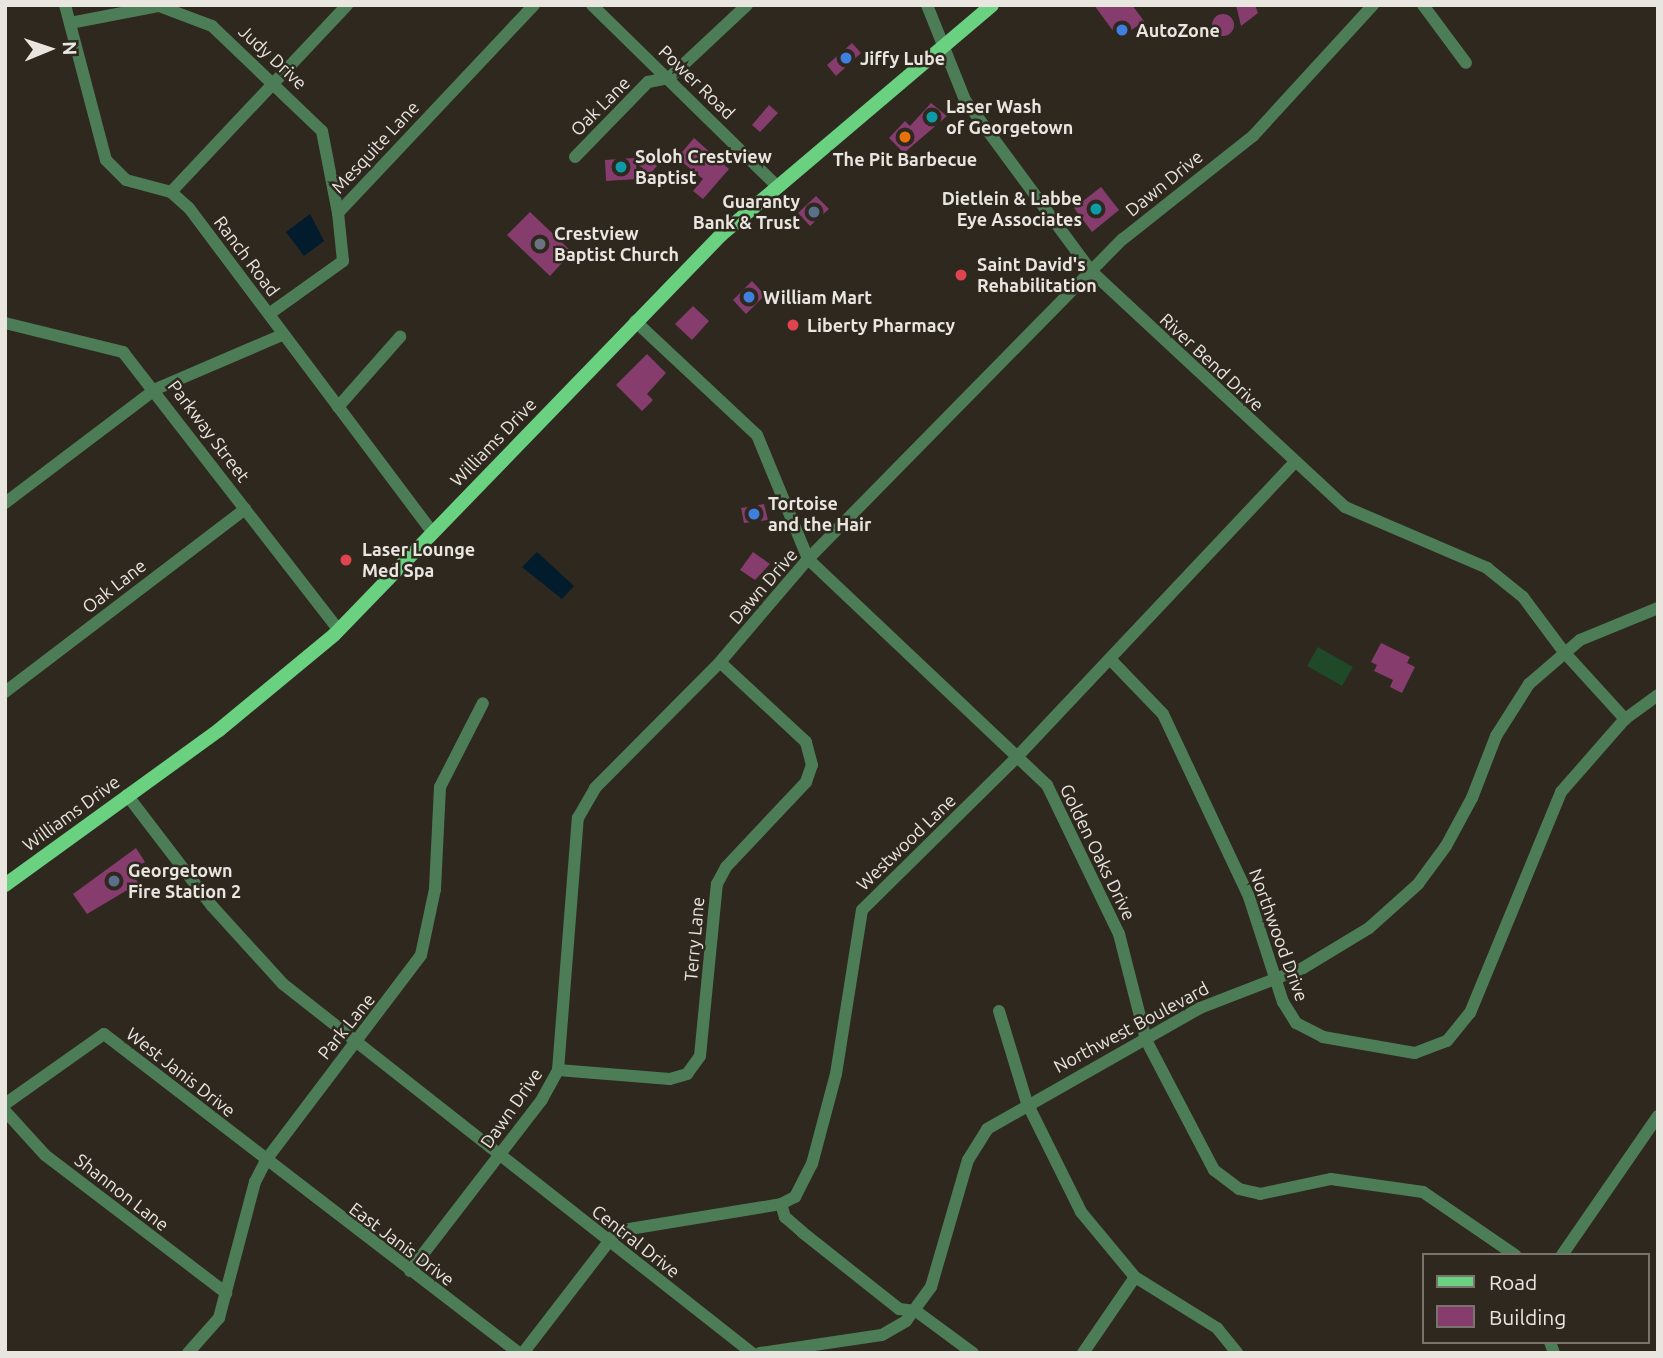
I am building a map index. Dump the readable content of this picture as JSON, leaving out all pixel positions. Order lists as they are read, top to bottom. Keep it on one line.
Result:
{"streets":{"main road":["Williams Drive"],"street":["Judy Drive","Power Road","Oak Lane","Mesquite Lane","Dawn Drive","Ranch Road","River Bend Drive","Parkway Street","Westwood Lane","Golden Oaks Drive","Northwood Drive","Terry Lane","Park Lane","Northwest Boulevard","West Janis Drive","Shannon Lane","Central Drive","East Janis Drive"]},"crossings":[["Judy Drive","Mesquite Lane"],["Power Road","Oak Lane"],["Power Road","Williams Drive"],["Oak Lane","Parkway Street"],["Mesquite Lane","Ranch Road"],["Dawn Drive","River Bend Drive"],["Dawn Drive","Golden Oaks Drive"],["Dawn Drive","Terry Lane"],["Dawn Drive","Central Drive"],["Dawn Drive","East Janis Drive"],["Ranch Road","Williams Drive"],["River Bend Drive","Williams Drive"],["River Bend Drive","Westwood Lane"],["River Bend Drive","Northwood Drive"],["River Bend Drive","Northwest Boulevard"],["Parkway Street","Williams Drive"],["Williams Drive","Golden Oaks Drive"],["Williams Drive","Central Drive"],["Westwood Lane","Golden Oaks Drive"],["Westwood Lane","Northwood Drive"],["Golden Oaks Drive","Northwest Boulevard"],["Northwood Drive","Northwest Boulevard"],["Park Lane","West Janis Drive"],["Park Lane","Shannon Lane"],["Park Lane","Central Drive"],["Park Lane","East Janis Drive"],["West Janis Drive","East Janis Drive"]],"places":["AutoZone","Jiffy Lube","Laser Wash of Georgetown","The Pit Barbecue","Soloh Crestview Baptist","Dietlein & Labbe Eye Associates","Guaranty Bank & Trust","Crestview Baptist Church","Saint David's Rehabilitation","William Mart","Liberty Pharmacy","Tortoise and the Hair","Laser Lounge Med Spa","Georgetown Fire Station 2"],"legend":["Road","Building"],"north":"right"}
